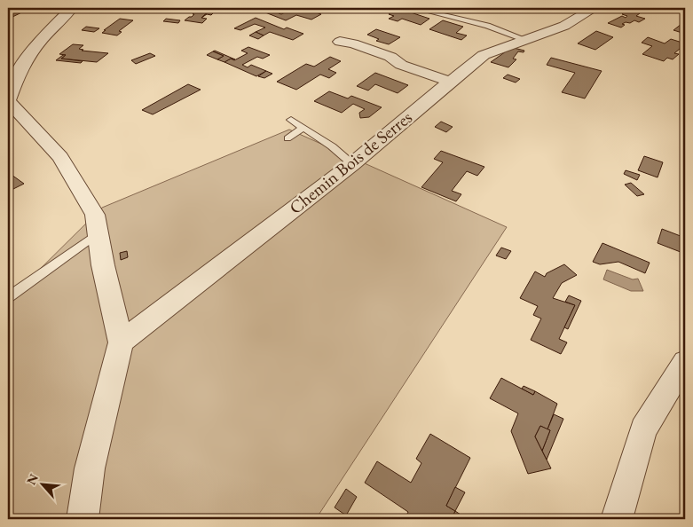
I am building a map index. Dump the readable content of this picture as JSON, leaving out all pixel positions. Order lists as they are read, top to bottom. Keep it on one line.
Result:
{"streets":{"street":["Chemin Bois de Serres"]},"north":"top left"}
